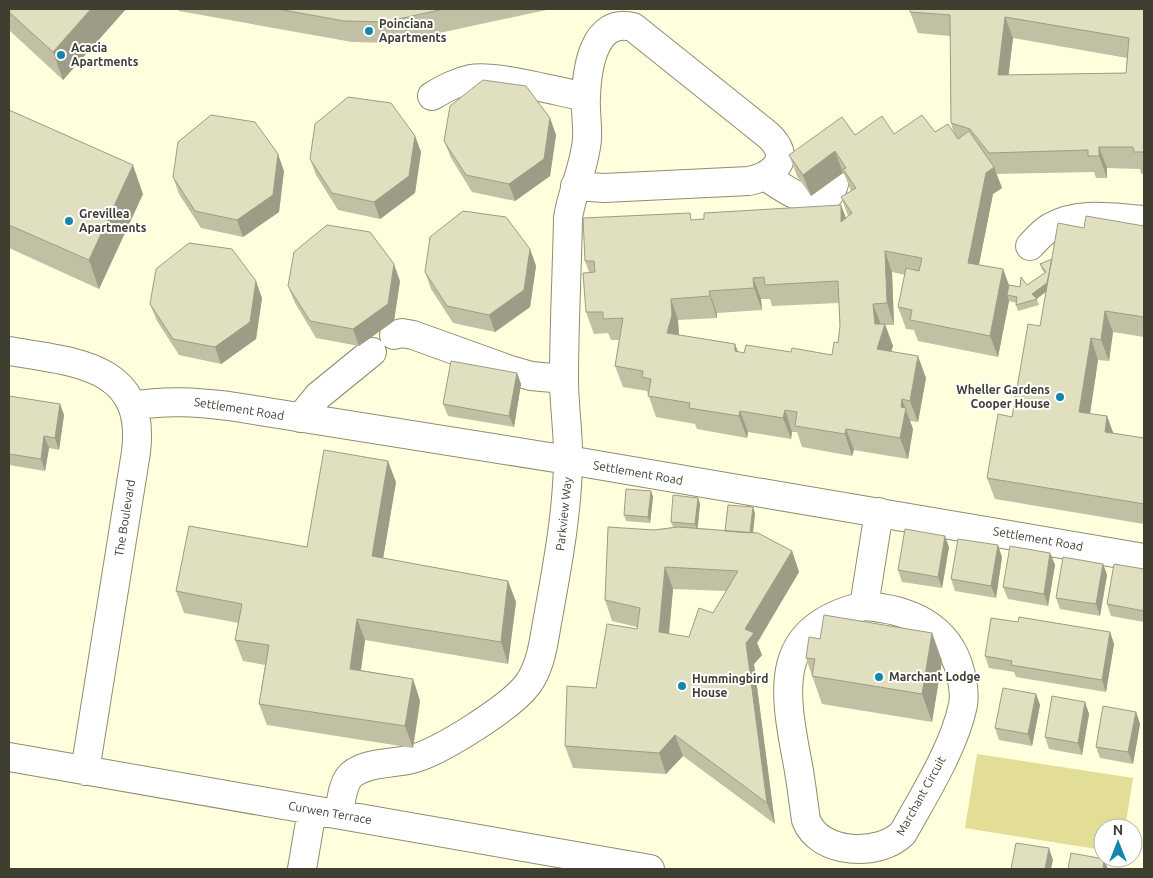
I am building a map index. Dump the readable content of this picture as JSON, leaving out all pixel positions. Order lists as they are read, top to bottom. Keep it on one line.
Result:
{"streets":{"street":["Settlement Road","Parkview Way","The Boulevard","Marchant Circuit","Curwen Terrace"]},"crossings":[["Settlement Road","Parkview Way"],["Settlement Road","The Boulevard"],["Parkview Way","Curwen Terrace"],["The Boulevard","Curwen Terrace"]],"places":["Poinciana Apartments","Acacia Apartments","Grevillea Apartments","Wheller Gardens Cooper House","Marchant Lodge","Hummingbird House"],"north":"top"}
